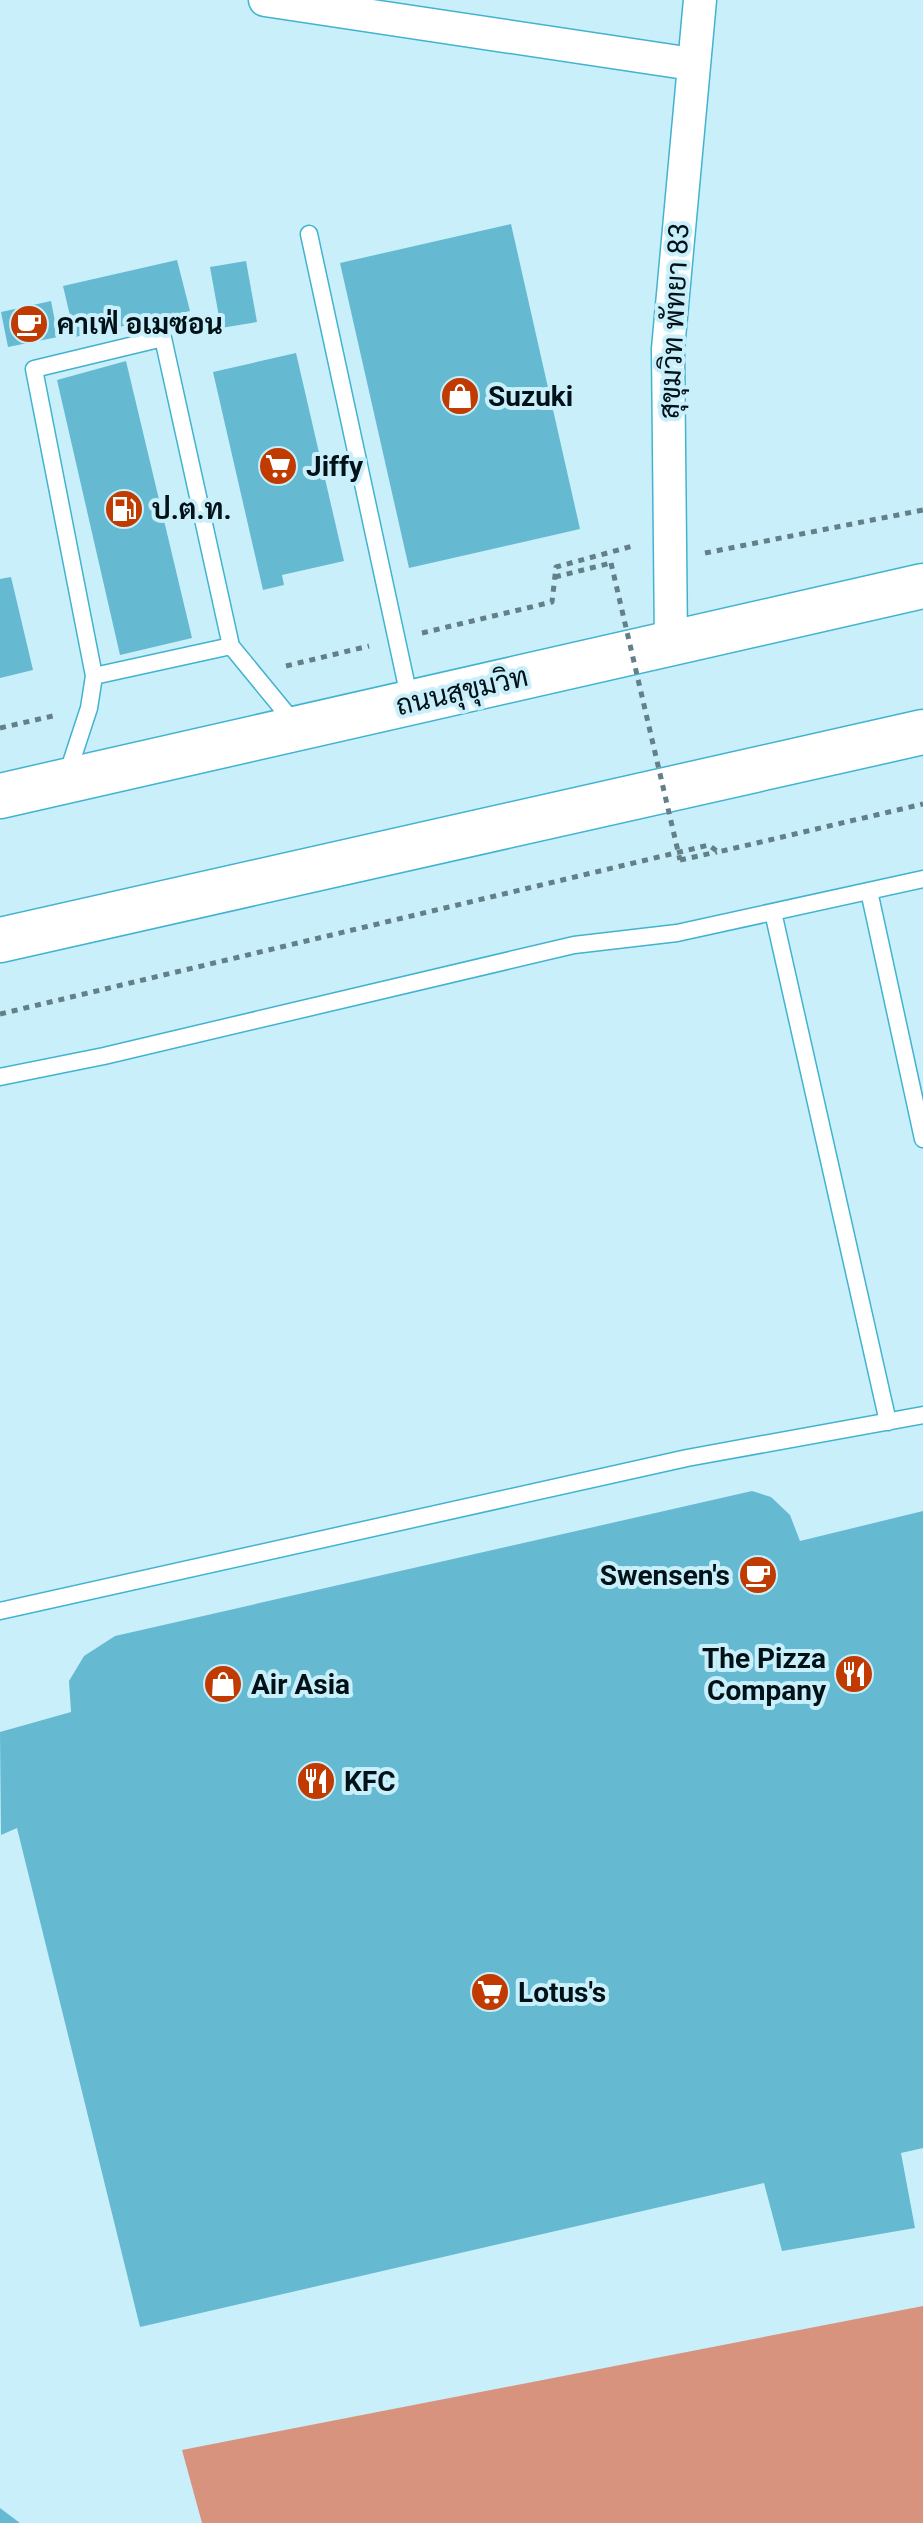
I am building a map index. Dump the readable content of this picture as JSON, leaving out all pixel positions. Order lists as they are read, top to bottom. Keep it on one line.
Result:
{"streets":{"highway":["ถนนสุขุมวิท"],"street":["สุขุมวิท พัทยา 83"]},"crossings":[["สุขุมวิท พัทยา 83","ถนนสุขุมวิท"]],"places":{"cafe":["คาเฟ่ อเมซอน","Swensen's"],"shop":["Suzuki","Air Asia"],"supermarket":["Jiffy","Lotus's"],"fuel station":["ป.ต.ท."],"restaurant":["The Pizza Company","KFC"]}}
